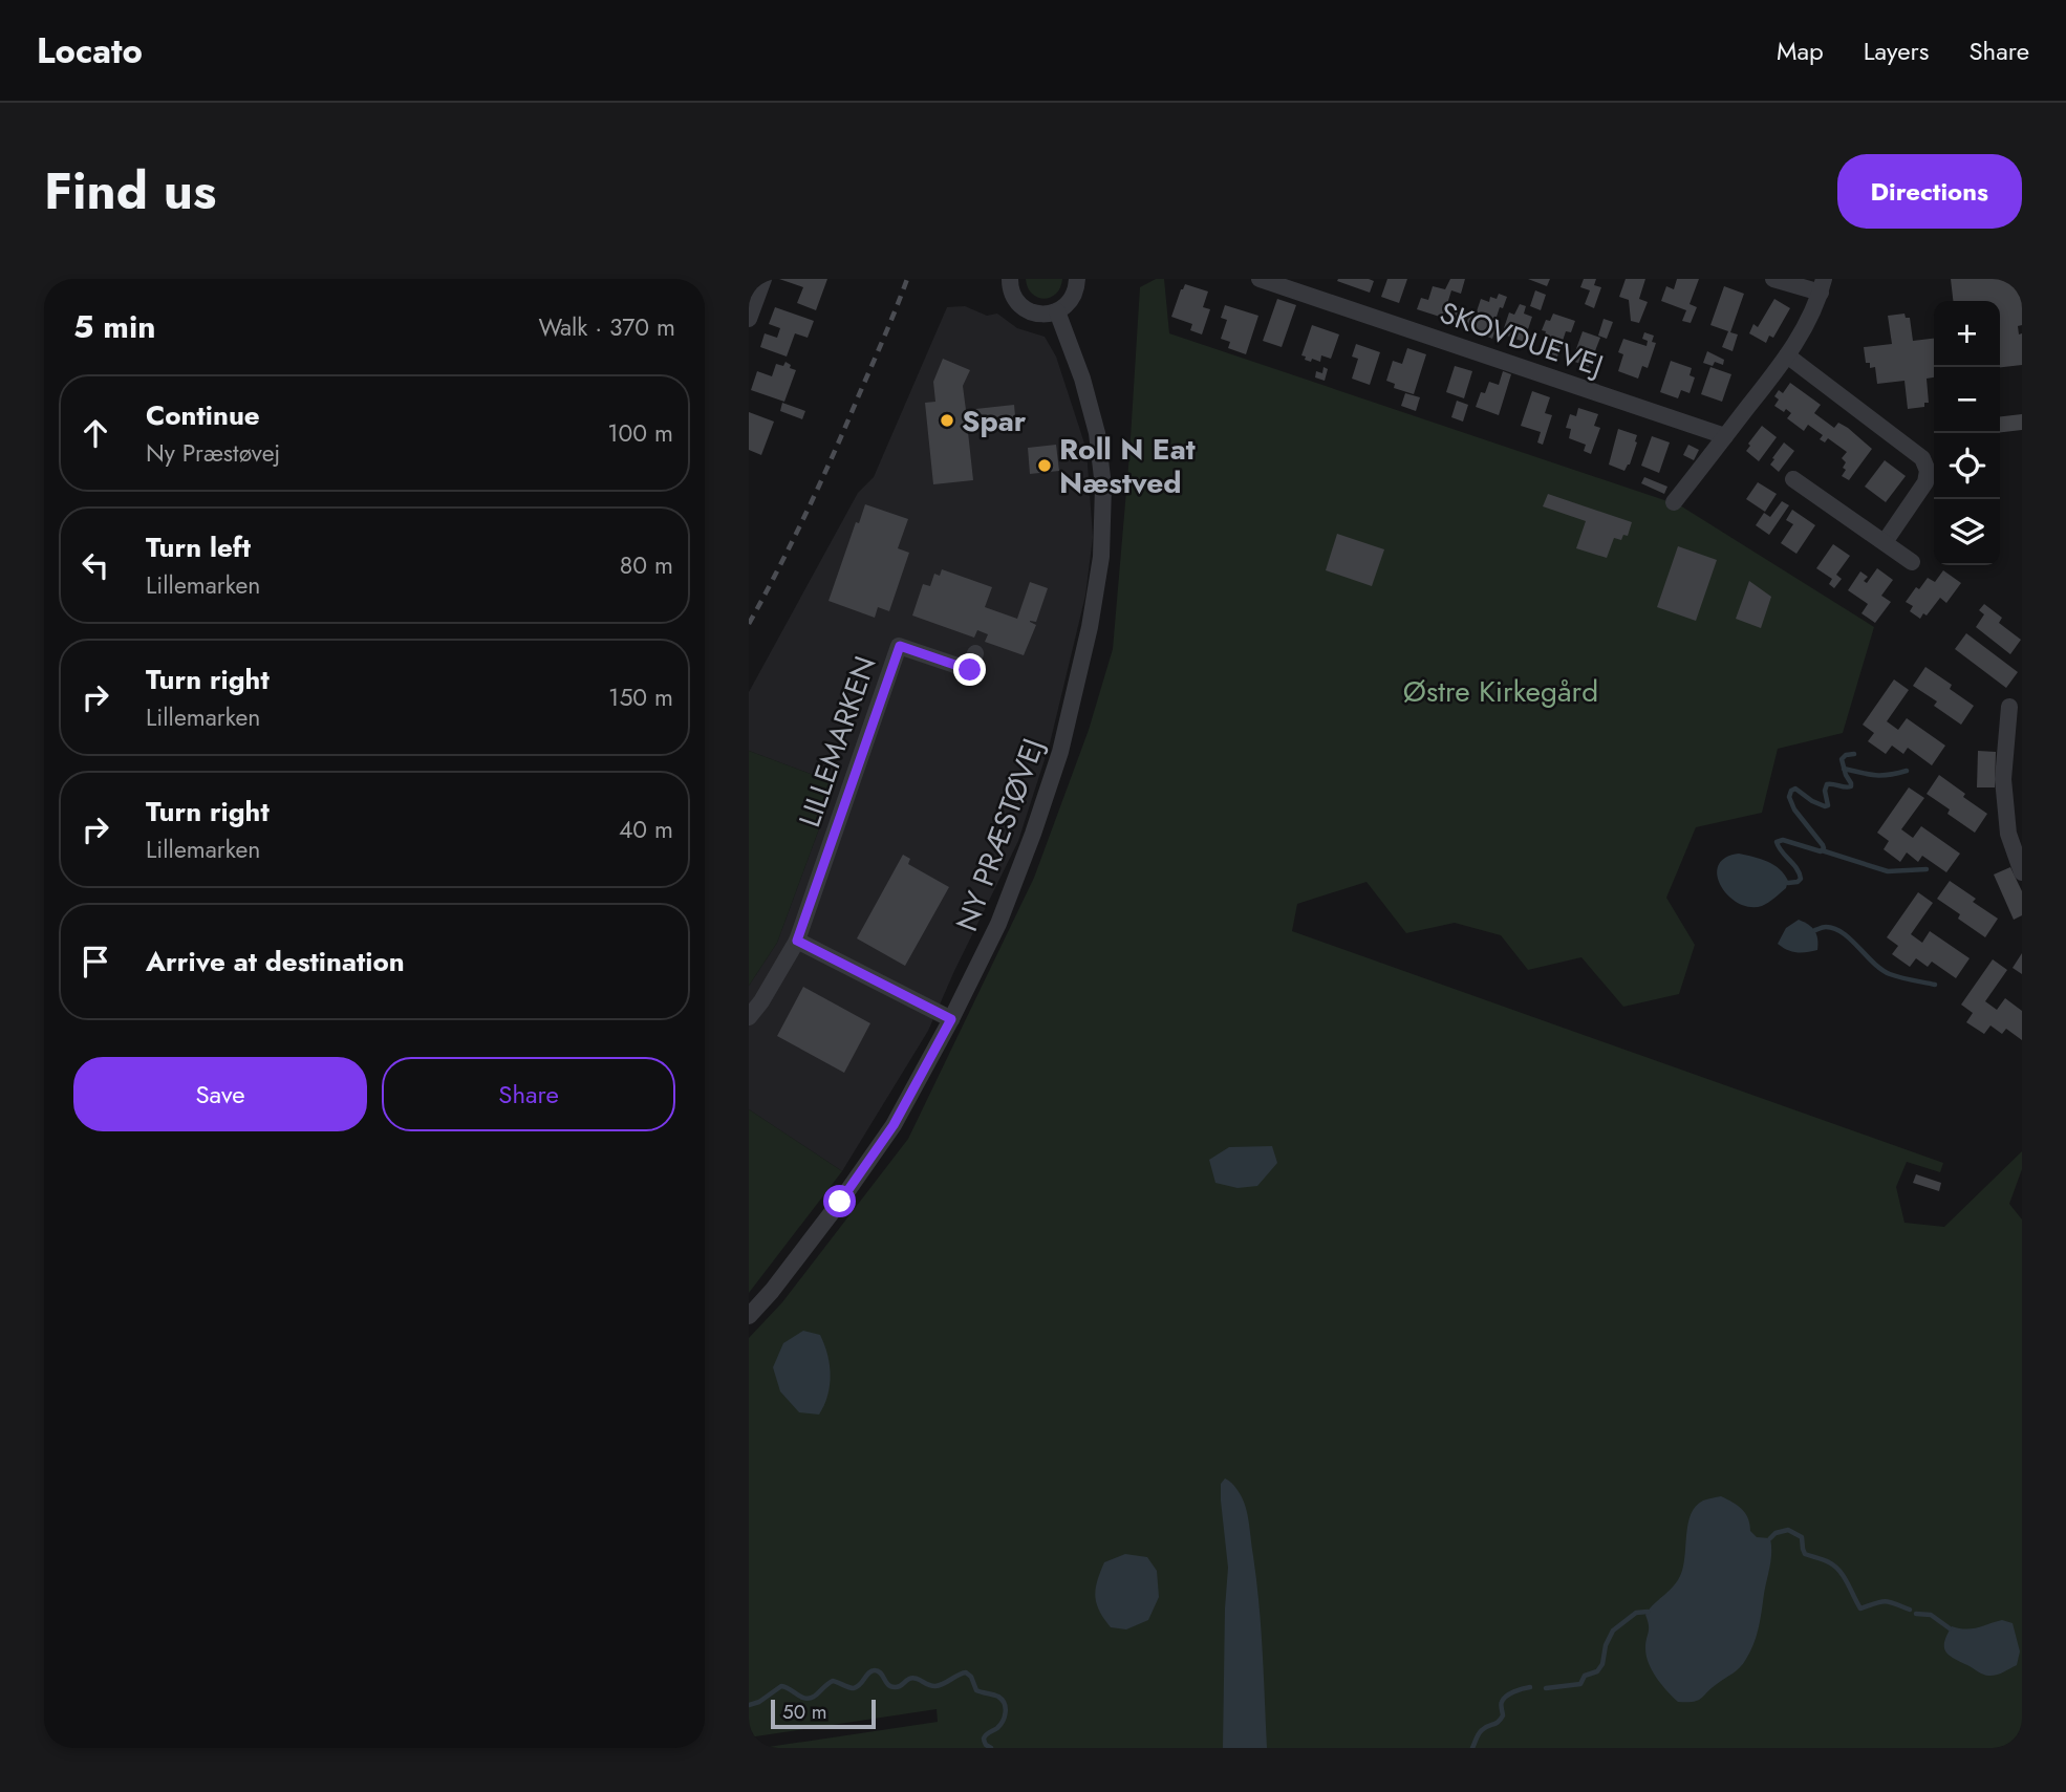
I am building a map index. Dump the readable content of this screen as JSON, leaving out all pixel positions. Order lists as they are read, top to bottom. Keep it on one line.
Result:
{"streets":{"street":["SKOVDUEVEJ","LILLEMARKEN","NY PRÆSTØVEJ"]},"parks":["Østre Kirkegård"],"places":["Spar","Roll N Eat Næstved"],"scale_bar":"50 m","page":{"header":"Locato","nav":["Map","Layers","Share"],"title":"Find us","buttons":["Directions",["Save","Share"]],"heading":["5 min","Walk · 370 m"],"map_buttons":["+","−"],"list":[["Continue","Ny Præstøvej","100 m"],["Turn left","Lillemarken","80 m"],["Turn right","Lillemarken","150 m"],["Turn right","Lillemarken","40 m"],"Arrive at destination"],"scale":"50 m"}}
